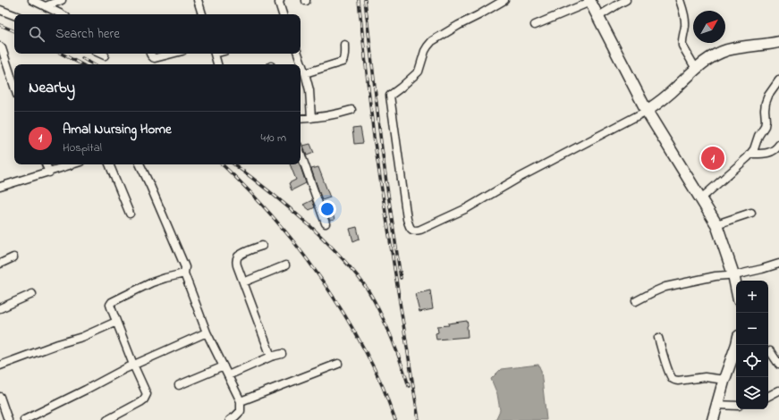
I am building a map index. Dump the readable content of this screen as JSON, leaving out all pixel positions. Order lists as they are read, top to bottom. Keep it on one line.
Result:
{"north":"top right","page":{"search":"Search here","heading":"Nearby","list":[{"mark":"1","name":"Amal Nursing Home","note":"Hospital","value":"410 m"}],"pins":"1","map_buttons":["+","−"]}}
